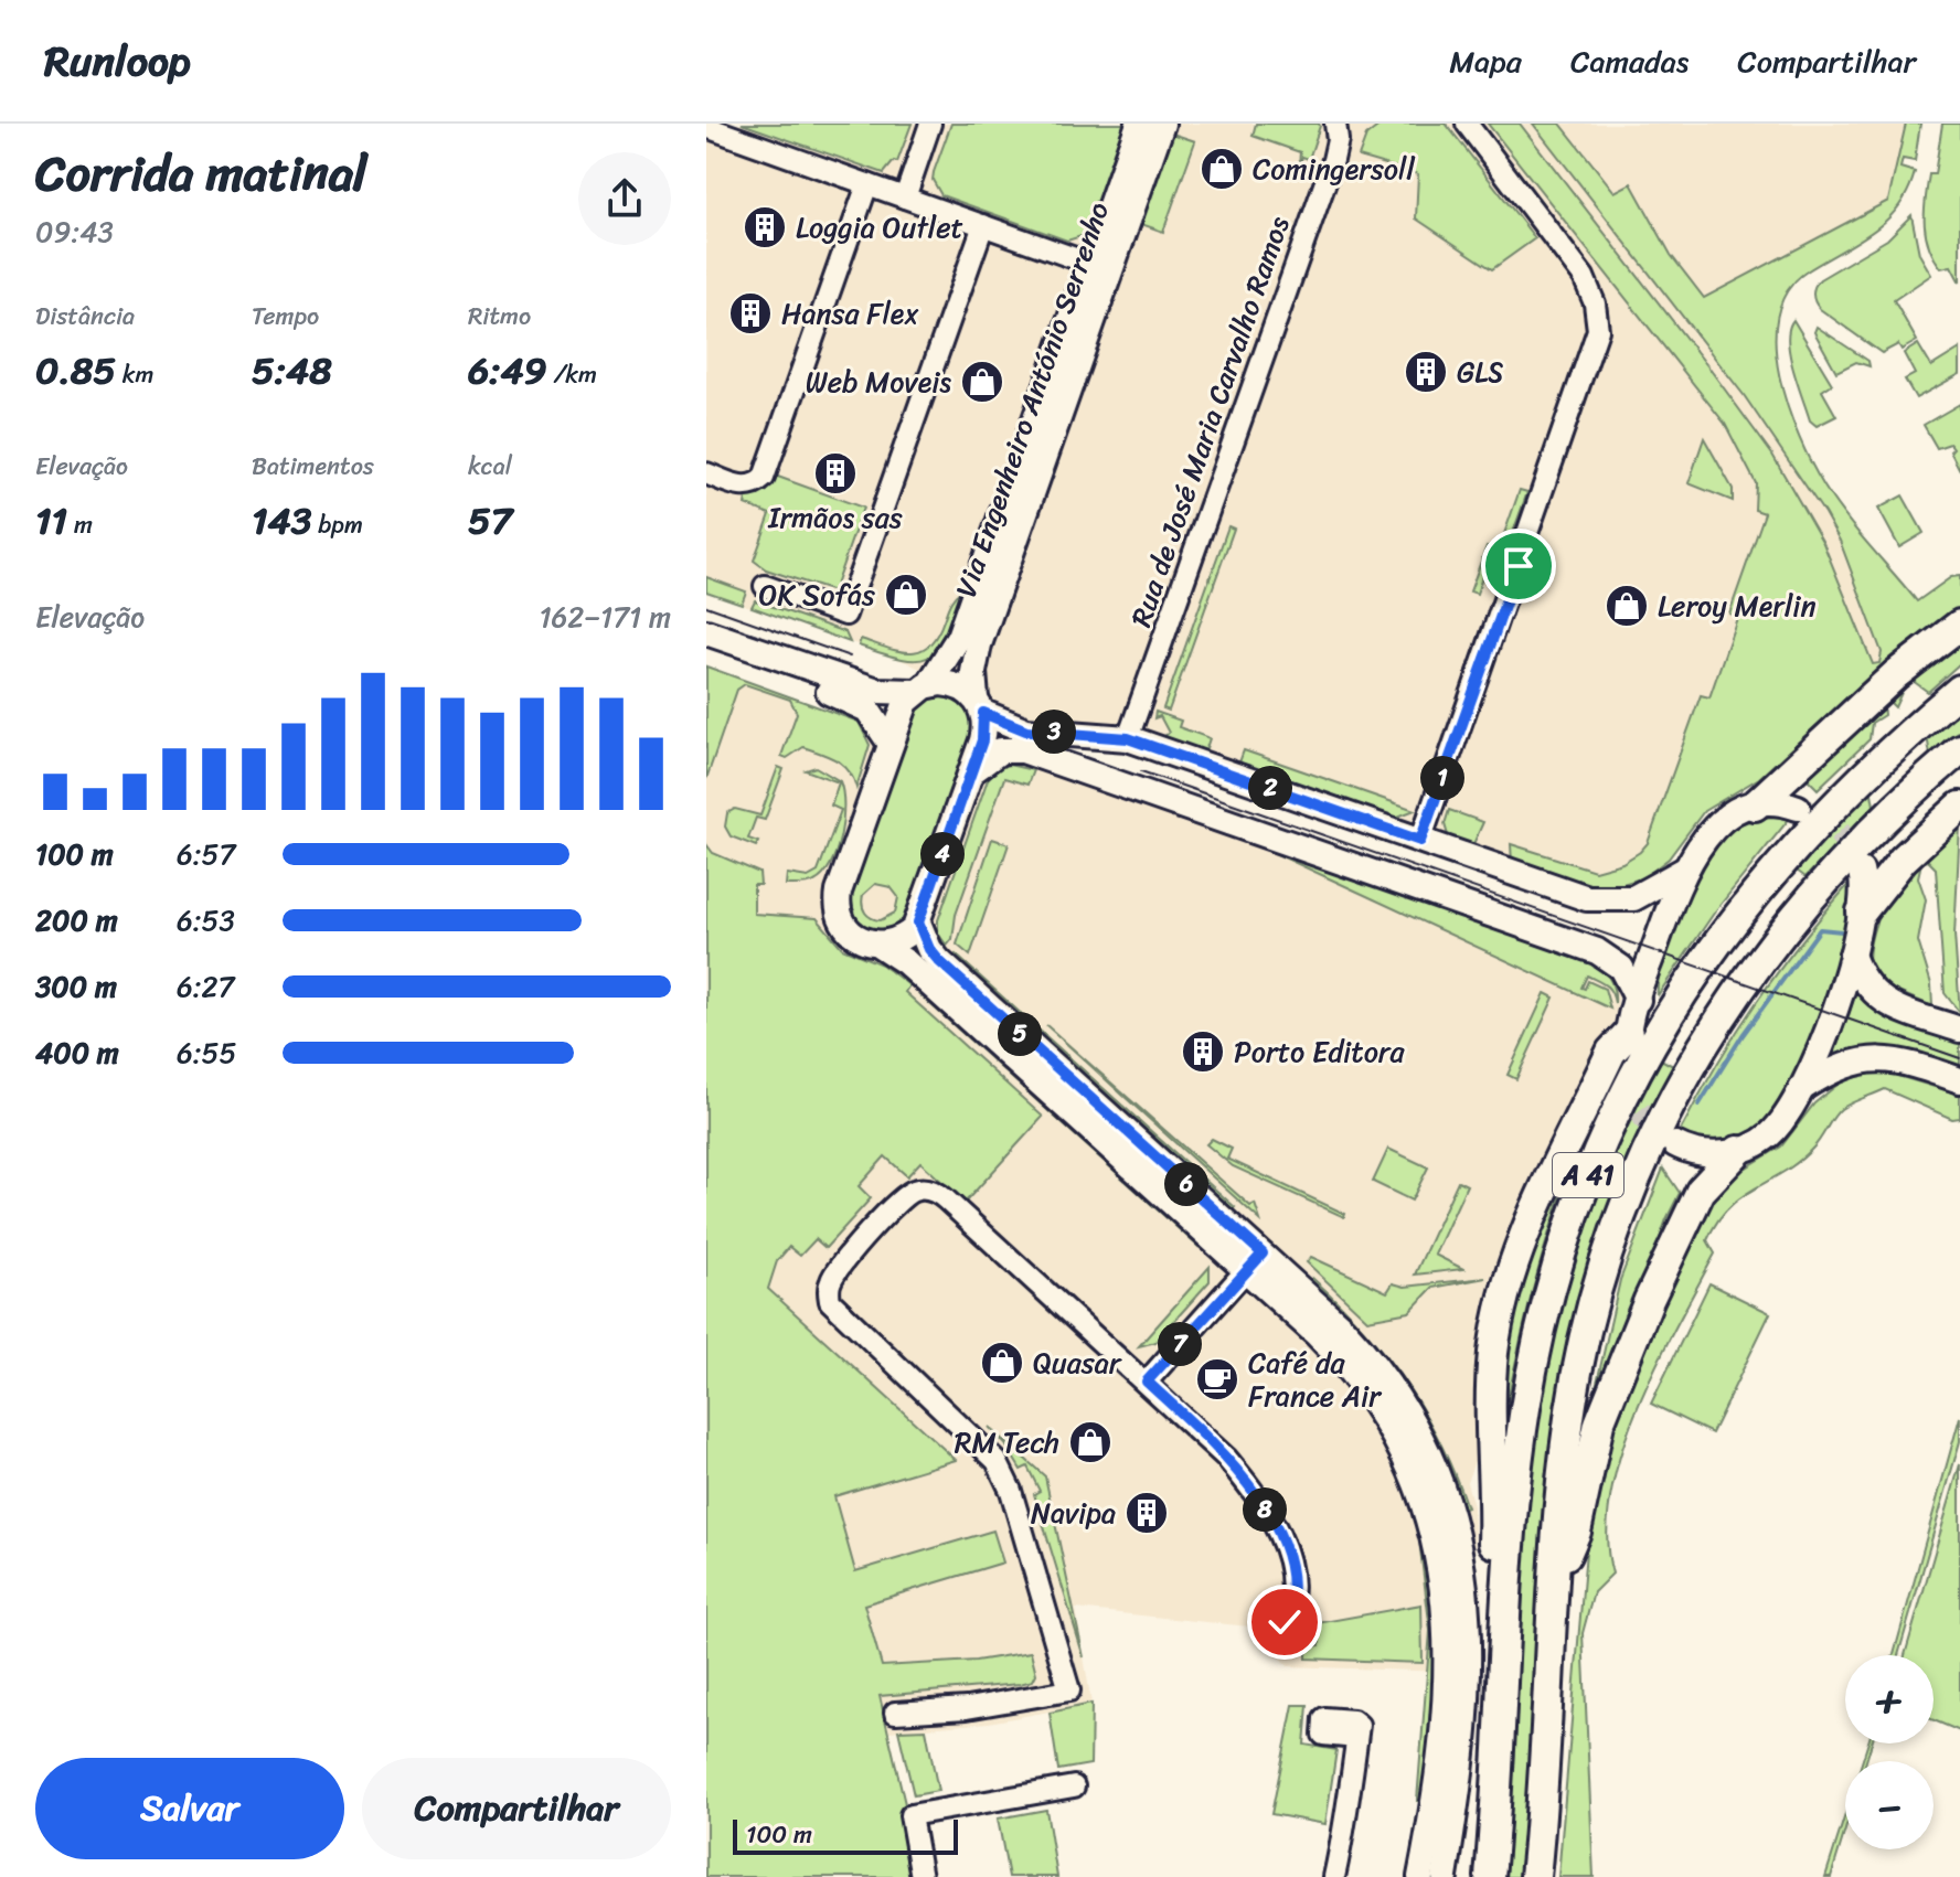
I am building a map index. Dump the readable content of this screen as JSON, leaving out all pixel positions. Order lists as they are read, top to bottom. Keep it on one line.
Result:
{"streets":{"highway":["A 41"],"main road":["Via Engenheiro António Serrenho"],"street":["Rua de José Maria Carvalho Ramos"]},"places":{"shop":["Comingersoll","Web Moveis","OK Sofás","Leroy Merlin","Quasar","RM Tech"],"building":["Loggia Outlet","Hansa Flex","GLS","Irmãos sas","Porto Editora","Navipa"],"cafe":["Café da France Air"]},"scale_bar":"100 m","page":{"header":"Runloop","nav":["Mapa","Camadas","Compartilhar"],"heading":["Corrida matinal","09:43"],"stats":[["Distância","0.85 km"],["Tempo","5:48"],["Ritmo","6:49 /km"],["Elevação","11 m"],["Batimentos","143 bpm"],["kcal","57"]],"chart":["Elevação","162–171 m"],"pins":["3","1","2","4","5","6","7","8"],"list":[{"name":"100 m","note":"6:57"},{"name":"200 m","note":"6:53"},{"name":"300 m","note":"6:27"},{"name":"400 m","note":"6:55"}],"map_buttons":["+","−"],"buttons":["Salvar","Compartilhar"],"scale":"100 m"}}
